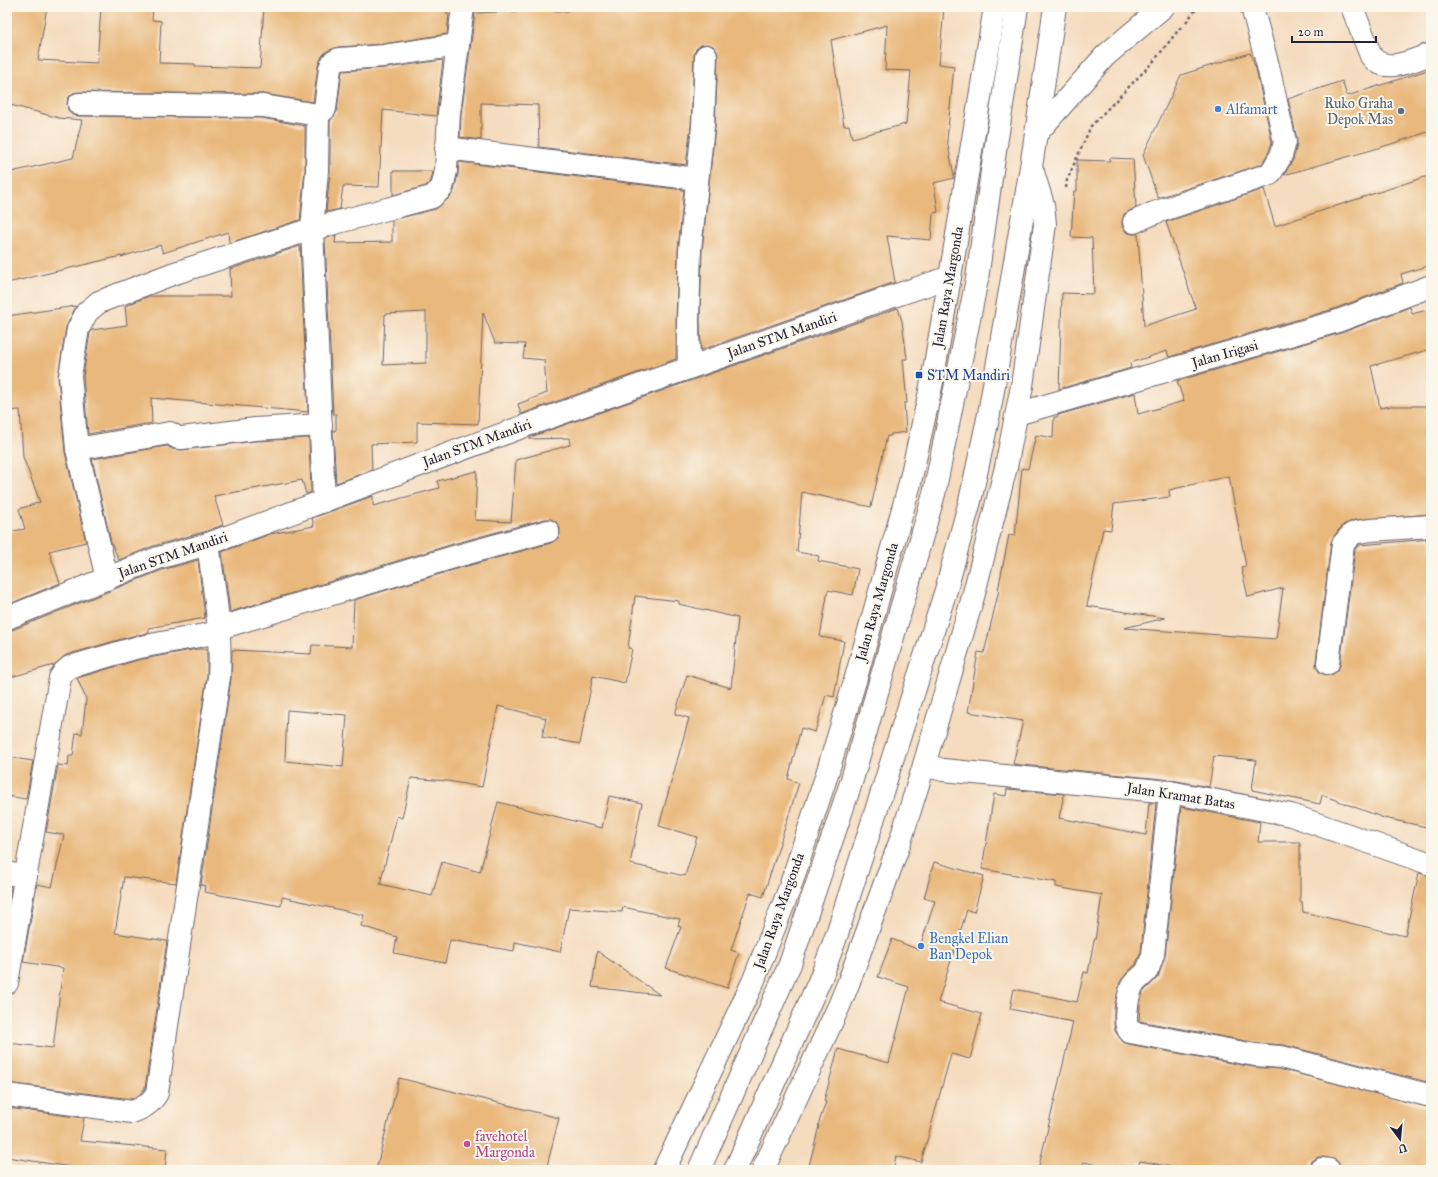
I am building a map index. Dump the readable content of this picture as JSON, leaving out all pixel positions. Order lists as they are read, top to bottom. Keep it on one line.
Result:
{"streets":{"main road":["Jalan Raya Margonda","Jalan STM Mandiri","Jalan Irigasi","Jalan Kramat Batas"]},"crossings":[["Jalan Raya Margonda","Jalan STM Mandiri"]],"places":{"other":["Alfamart","Ruko Graha Depok Mas","Bengkel Elian Ban Depok","favehotel Margonda"],"transit":["STM Mandiri"]},"scale_bar":"20 m","north":"bottom"}
